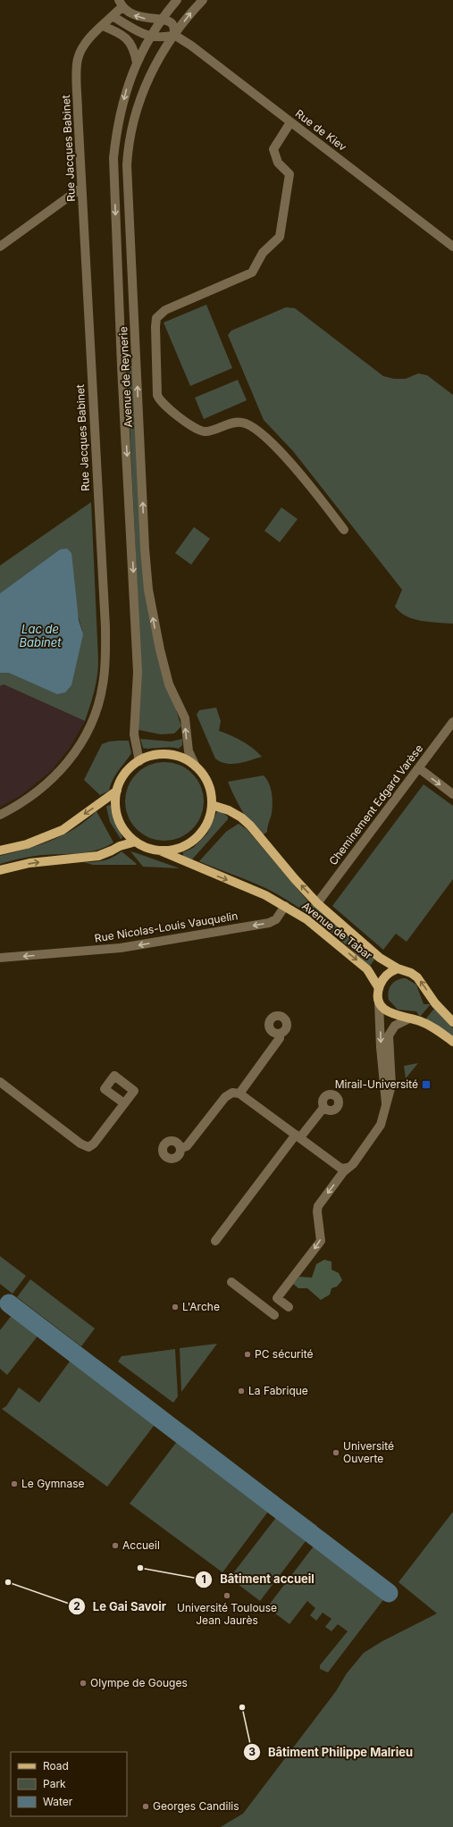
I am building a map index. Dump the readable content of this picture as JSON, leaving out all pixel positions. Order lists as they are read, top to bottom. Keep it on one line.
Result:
{"streets":{"main road":["Avenue de Tabar"],"street":["Rue de Kiev","Rue Jacques Babinet","Avenue de Reynerie","Cheminement Edgard Varèse","Rue Nicolas-Louis Vauquelin"]},"crossings":[["Rue de Kiev","Avenue de Reynerie"],["Rue Jacques Babinet","Avenue de Reynerie"],["Avenue de Reynerie","Avenue de Tabar"],["Cheminement Edgard Varèse","Avenue de Tabar"],["Rue Nicolas-Louis Vauquelin","Avenue de Tabar"]],"one_way":["Rue Nicolas-Louis Vauquelin"],"water":["Lac de Babinet"],"places":{"transit":["Mirail-Université"],"other":["L'Arche","PC sécurité","La Fabrique","Université Ouverte","Le Gymnase","Accueil","Bâtiment accueil","Le Gai Savoir","Université Toulouse Jean Jaurès","Olympe de Gouges","Bâtiment Philippe Malrieu","Georges Candilis"]},"legend":["Road","Park","Water"]}
